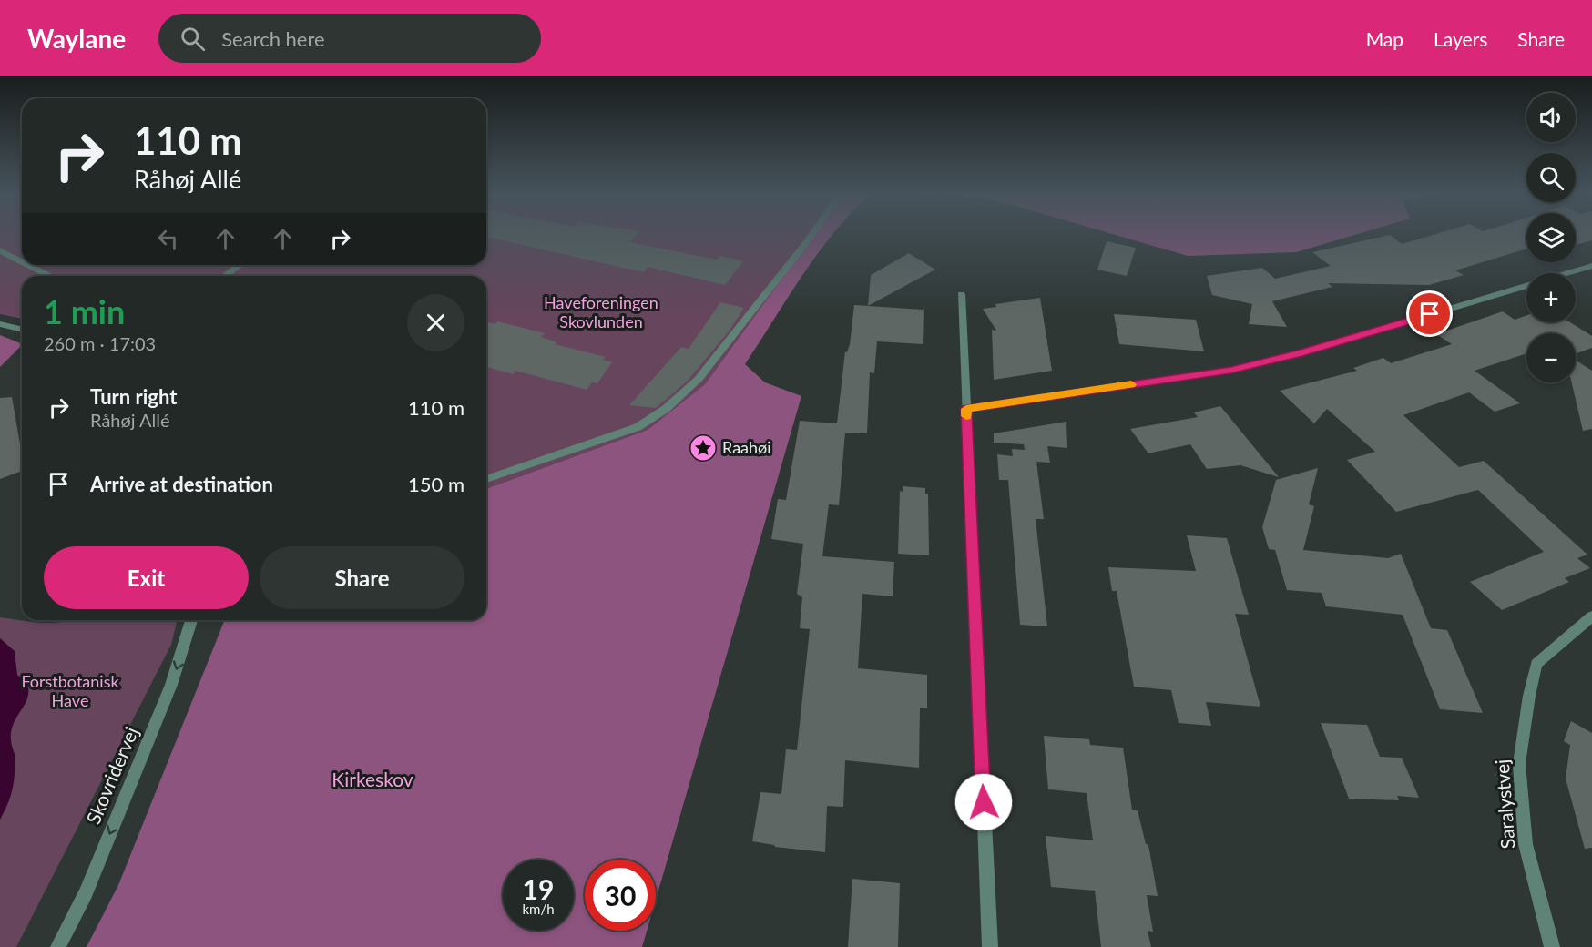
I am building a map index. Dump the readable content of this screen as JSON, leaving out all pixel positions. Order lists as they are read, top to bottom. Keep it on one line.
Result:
{"streets":{"street":["Skovridervej","Saralystvej"]},"one_way":["Skovridervej"],"parks":["Haveforeningen Skovlunden","Forstbotanisk Have","Kirkeskov"],"places":{"place":["Raahøi"]},"page":{"header":"Waylane","search":"Search here","nav":["Map","Layers","Share"],"map_buttons":["+","−"],"turn":["110 m","Råhøj Allé"],"heading":["1 min","260 m · 17:03"],"list":[{"name":"Turn right","note":"Råhøj Allé","value":"110 m"},{"name":"Arrive at destination","value":"150 m"}],"buttons":["Exit","Share"],"speed":"19 km/h","limit":"30"}}
